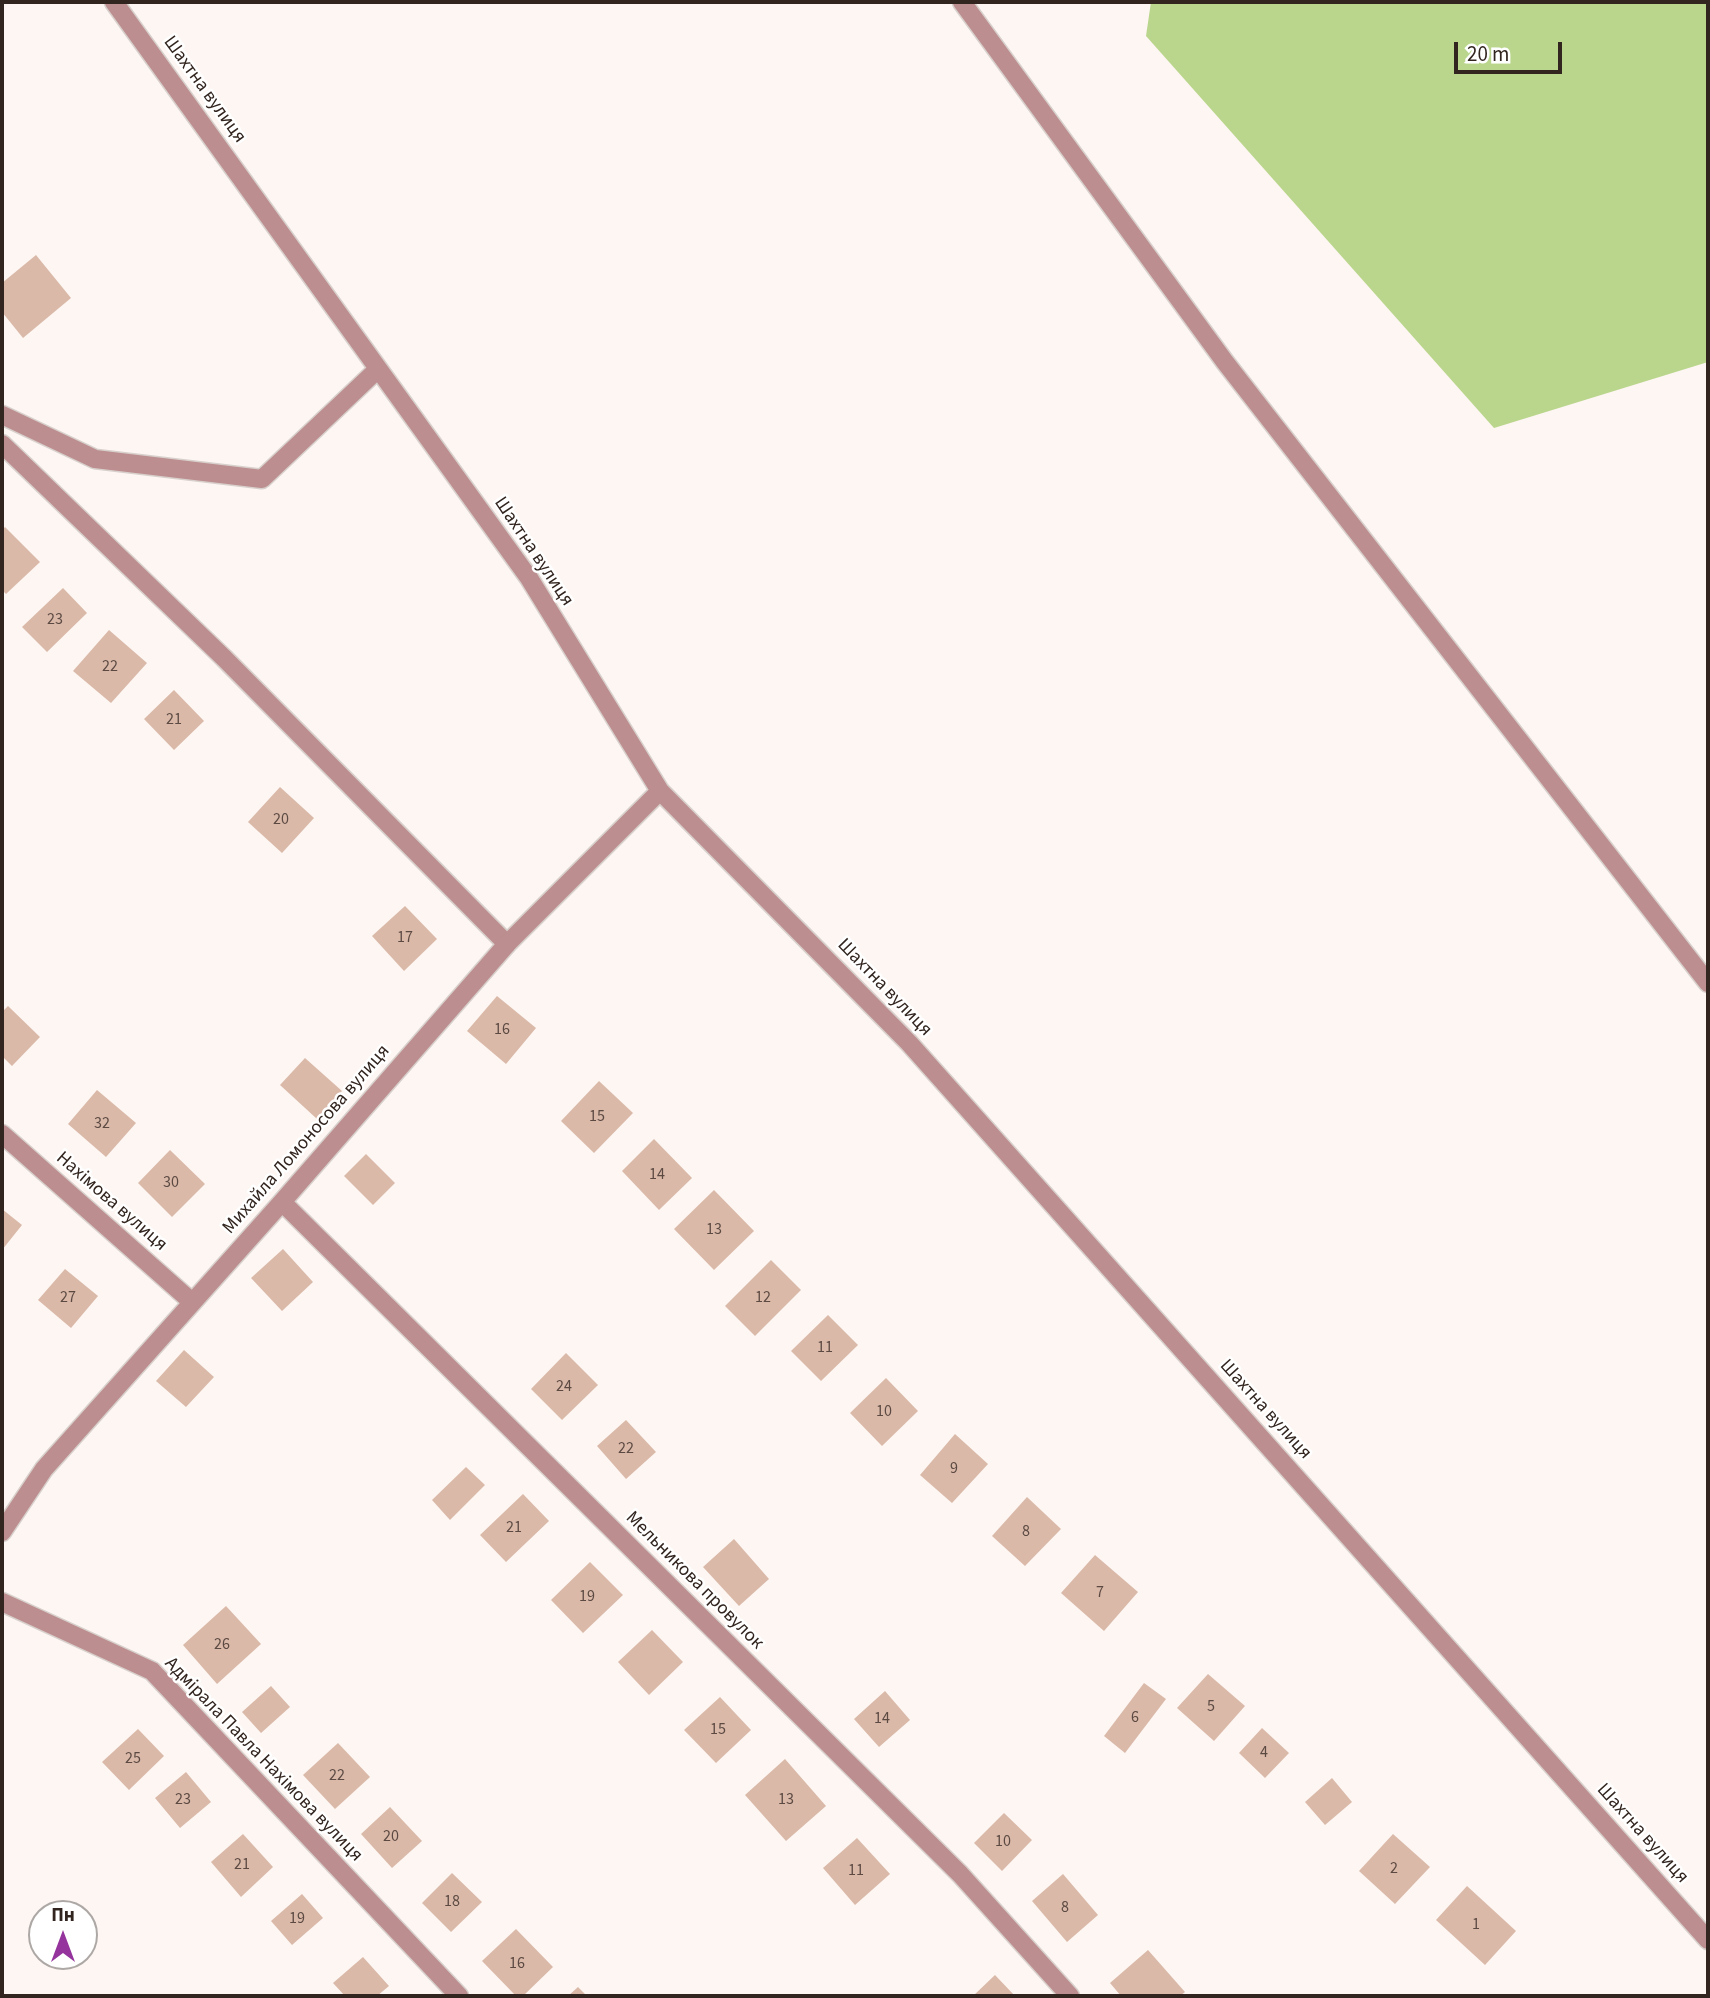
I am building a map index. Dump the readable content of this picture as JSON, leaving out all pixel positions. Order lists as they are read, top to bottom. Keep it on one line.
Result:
{"streets":{"street":["Шахтна вулиця","Михайла Ломоносова вулиця","Нахімова вулиця","Мельникова провулок","Адмірала Павла Нахімова вулиця"]},"crossings":[["Шахтна вулиця","Михайла Ломоносова вулиця"],["Михайла Ломоносова вулиця","Нахімова вулиця"],["Михайла Ломоносова вулиця","Мельникова провулок"]],"house_numbers":["23","22","21","20","17","16","15","32","14","30","13","27","12","11","24","10","22","9","21","8","7","19","26","5","6","14","15","4","25","22","23","13","20","10","21","2","11","18","8","19","1","16"],"scale_bar":"20 m","north":"top"}
